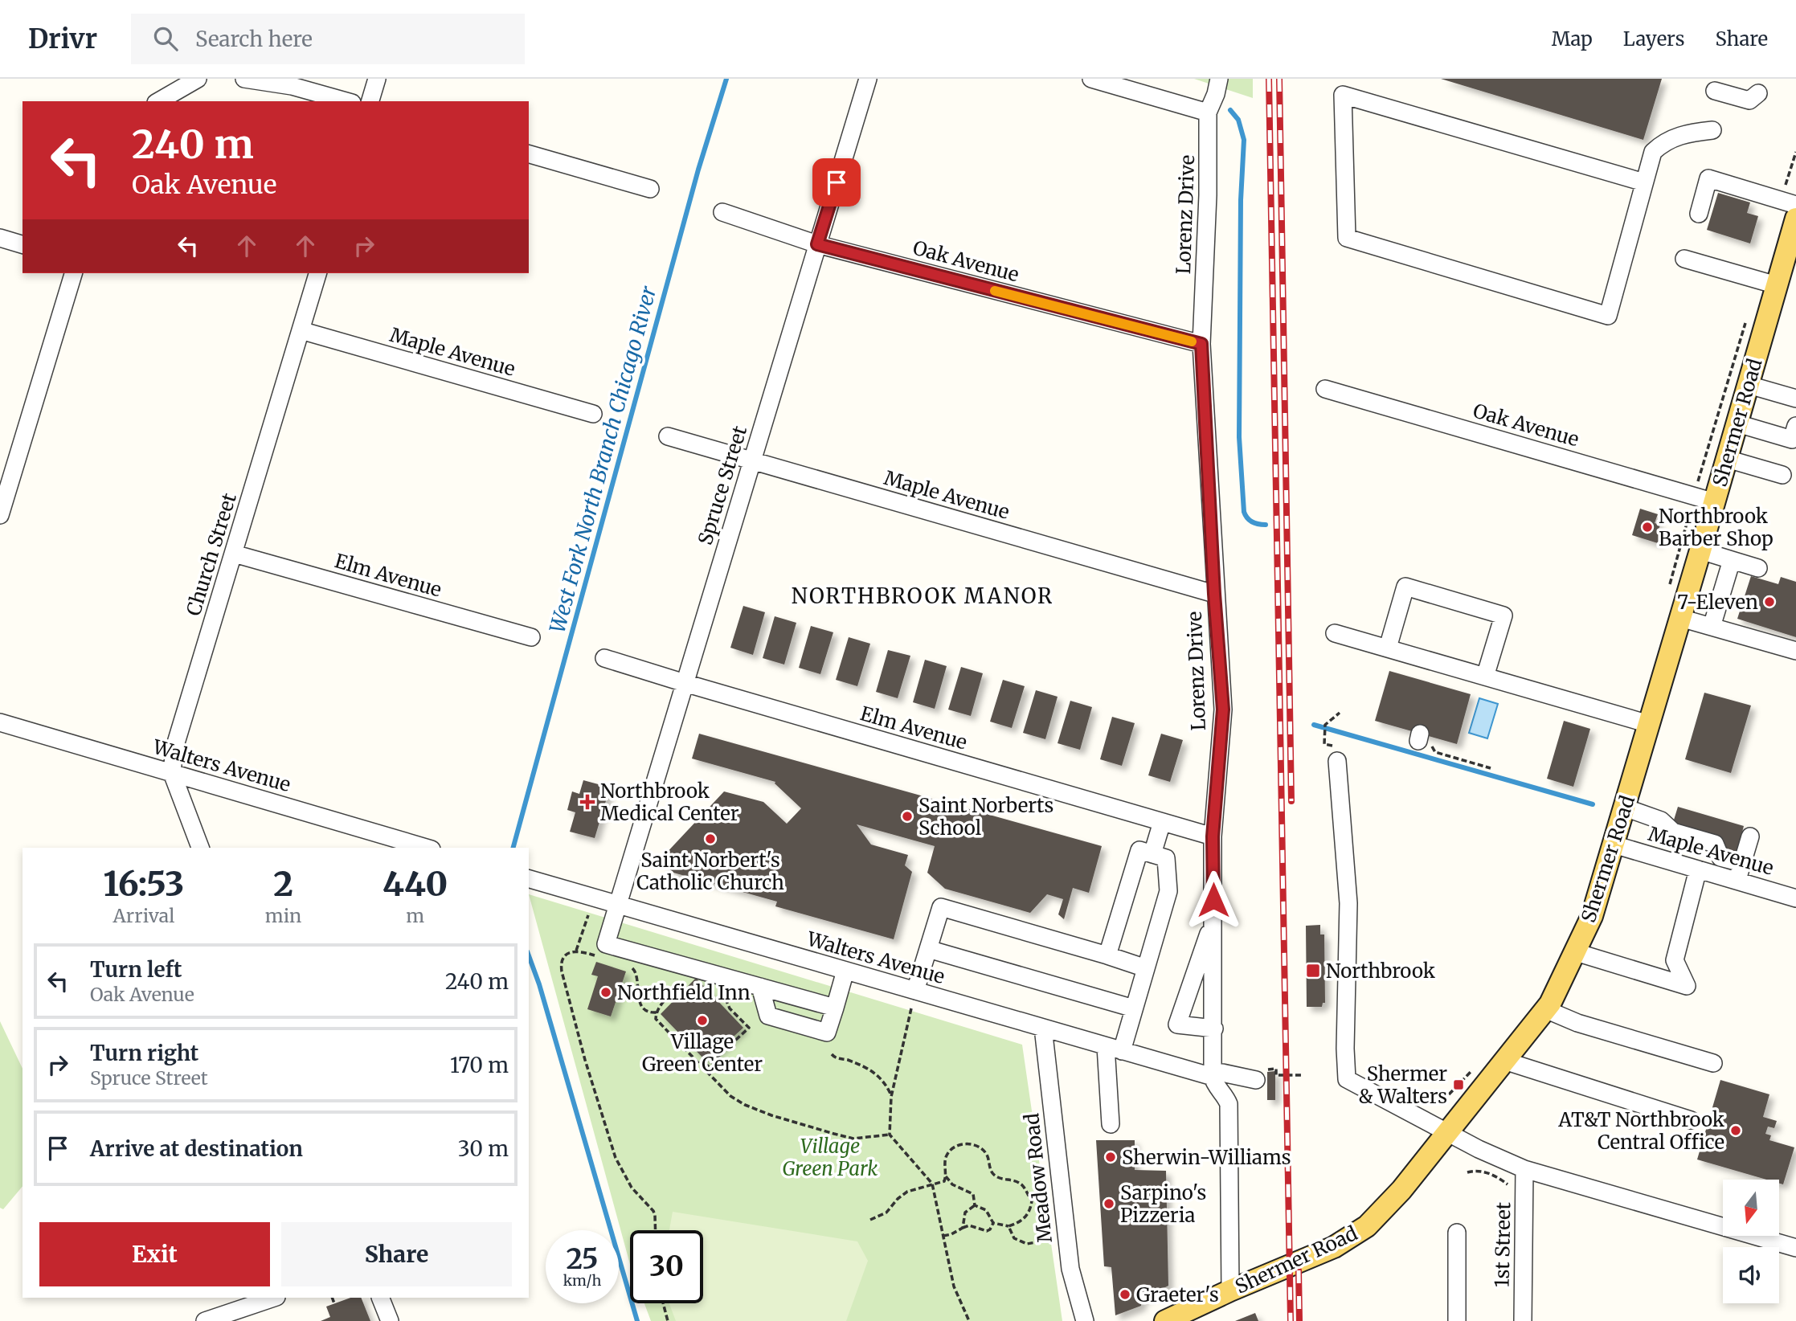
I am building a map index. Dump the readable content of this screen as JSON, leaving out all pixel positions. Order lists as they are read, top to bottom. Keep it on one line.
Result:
{"streets":{"main road":["Shermer Road"],"street":["Lorenz Drive","Oak Avenue","Maple Avenue","Spruce Street","Church Street","Elm Avenue","Walters Avenue","Meadow Road","1st Street"]},"crossings":[["Lorenz Drive","Oak Avenue"],["Lorenz Drive","Maple Avenue"],["Lorenz Drive","Elm Avenue"],["Lorenz Drive","Walters Avenue"],["Oak Avenue","Shermer Road"],["Oak Avenue","Spruce Street"],["Maple Avenue","Shermer Road"],["Maple Avenue","Spruce Street"],["Maple Avenue","Church Street"],["Spruce Street","Elm Avenue"],["Spruce Street","Walters Avenue"],["Church Street","Elm Avenue"],["Church Street","Walters Avenue"],["Walters Avenue","Meadow Road"]],"districts":["NORTHBROOK MANOR"],"water":["West Fork North Branch Chicago River"],"parks":["Village Green Park"],"places":{"other":["Northbrook Barber Shop","7-Eleven","Saint Norberts School","Saint Norbert's Catholic Church","Northfield Inn","Village Green Center","AT&T Northbrook Central Office","Sherwin-Williams","Sarpino's Pizzeria","Graeter's"],"health":["Northbrook Medical Center"],"transit":["Northbrook","Shermer & Walters"]},"north":"bottom","page":{"header":"Drivr","search":"Search here","nav":["Map","Layers","Share"],"turn":["240 m","Oak Avenue"],"eta":["16:53","Arrival","2","min","440","m"],"list":[{"name":"Turn left","note":"Oak Avenue","value":"240 m"},{"name":"Turn right","note":"Spruce Street","value":"170 m"},{"name":"Arrive at destination","value":"30 m"}],"buttons":["Exit","Share"],"speed":"25 km/h","limit":"30"}}
